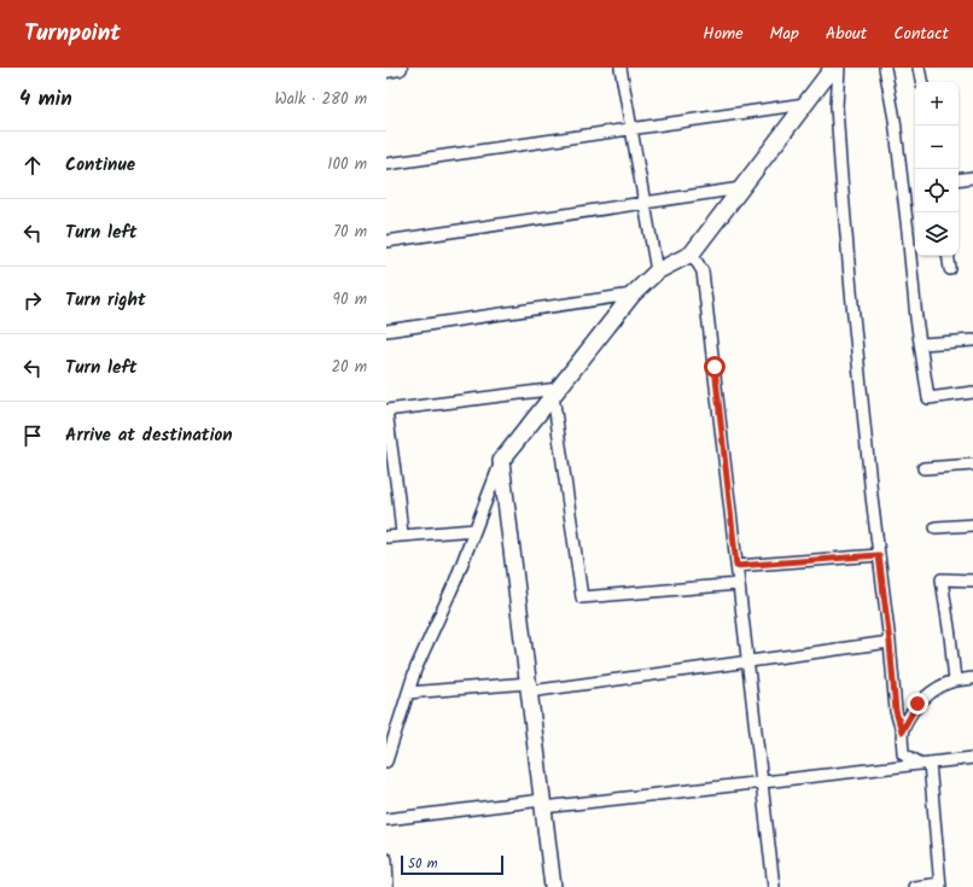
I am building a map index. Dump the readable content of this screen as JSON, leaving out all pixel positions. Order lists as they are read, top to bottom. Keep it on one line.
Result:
{"scale_bar":"50 m","page":{"header":"Turnpoint","nav":["Home","Map","About","Contact"],"heading":["4 min","Walk · 280 m"],"map_buttons":["+","−"],"list":[["Continue","100 m"],["Turn left","70 m"],["Turn right","90 m"],["Turn left","20 m"],"Arrive at destination"],"scale":"50 m"}}
